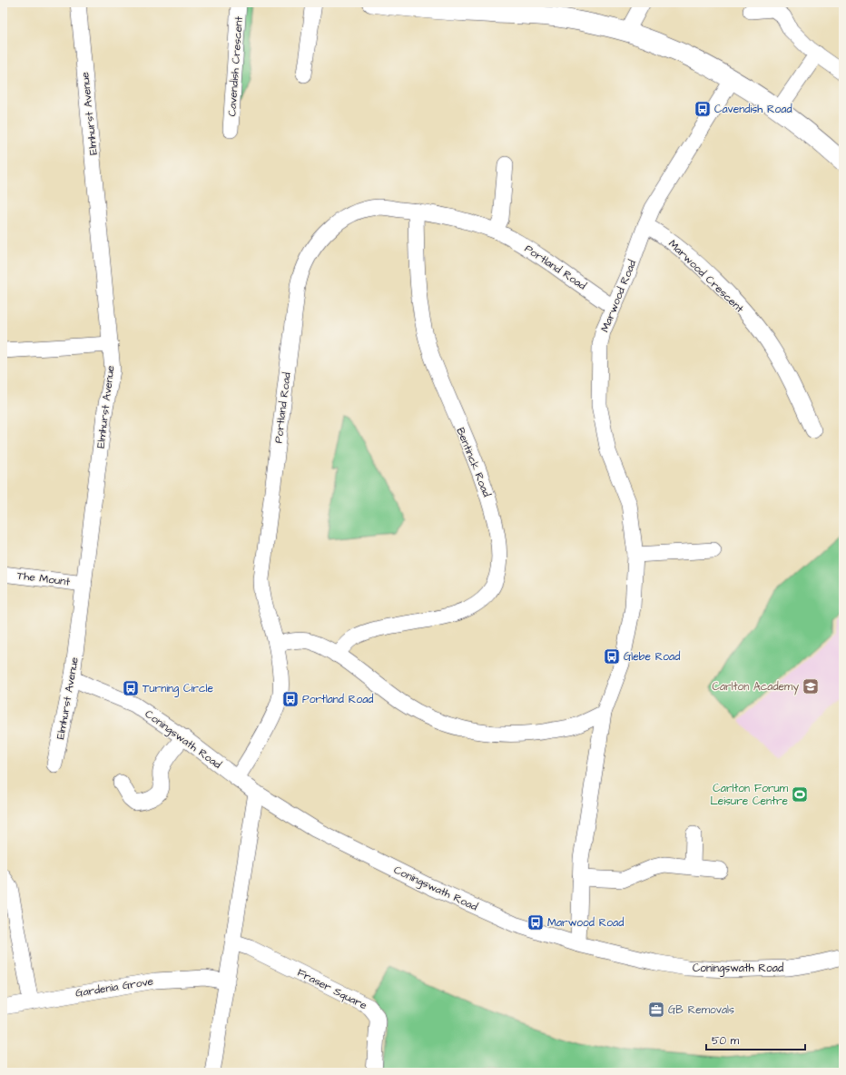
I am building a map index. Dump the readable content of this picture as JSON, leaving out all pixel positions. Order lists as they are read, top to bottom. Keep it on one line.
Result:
{"streets":{"street":["Cavendish Crescent","Elmhurst Avenue","Portland Road","Marwood Crescent","Marwood Road","Bentinck Road","The Mount","Coningswath Road","Gardenia Grove","Fraser Square"]},"crossings":[["Elmhurst Avenue","The Mount"],["Elmhurst Avenue","Coningswath Road"],["Portland Road","Marwood Road"],["Portland Road","Bentinck Road"],["Portland Road","Coningswath Road"],["Marwood Crescent","Marwood Road"],["Marwood Road","Coningswath Road"]],"places":{"bus stop":["Cavendish Road","Glebe Road","Turning Circle","Portland Road","Marwood Road"],"school or university":["Carlton Academy"],"sports":["Carlton Forum Leisure Centre"],"office":["GB Removals"]},"scale_bar":"50 m"}
